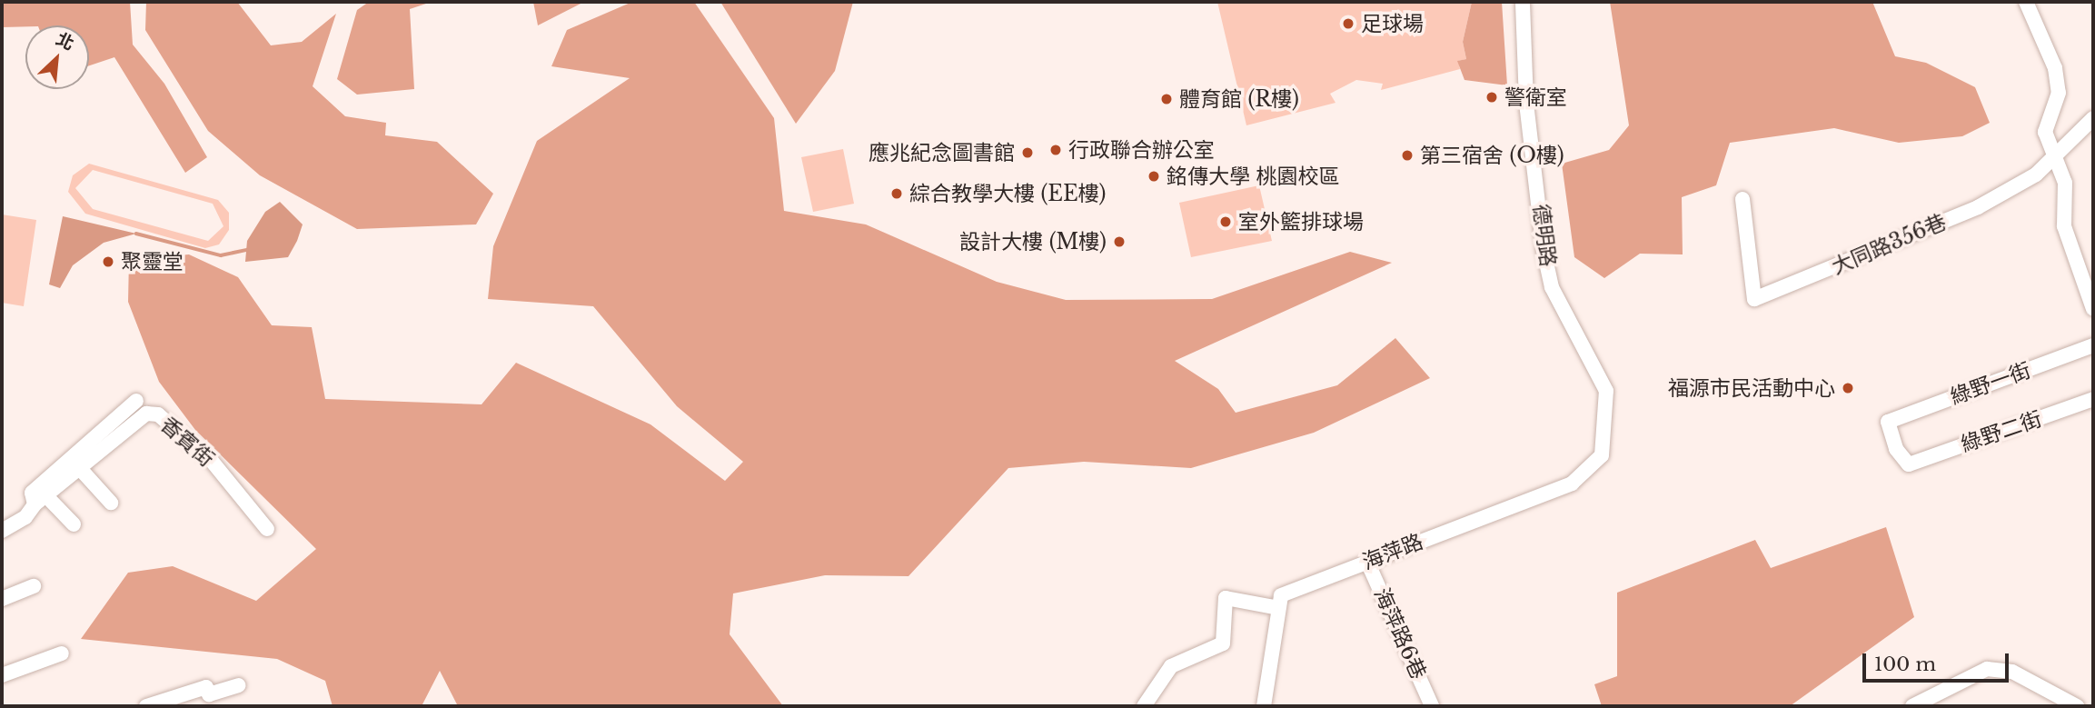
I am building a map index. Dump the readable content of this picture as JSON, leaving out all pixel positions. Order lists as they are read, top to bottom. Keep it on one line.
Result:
{"streets":{"street":["德明路","大同路356巷","綠野一街","綠野二街","香賓街","海萍路","海萍路6巷"]},"crossings":[["德明路","海萍路"],["綠野一街","綠野二街"],["海萍路","海萍路6巷"]],"places":["足球場","警衛室","體育館 (R樓)","行政聯合辦公室","應兆紀念圖書館","第三宿舍 (O樓)","銘傳大學 桃園校區","綜合教學大樓 (EE樓)","室外籃排球場","設計大樓 (M樓)","聚靈堂","福源市民活動中心"],"scale_bar":"100 m","north":"top right"}
